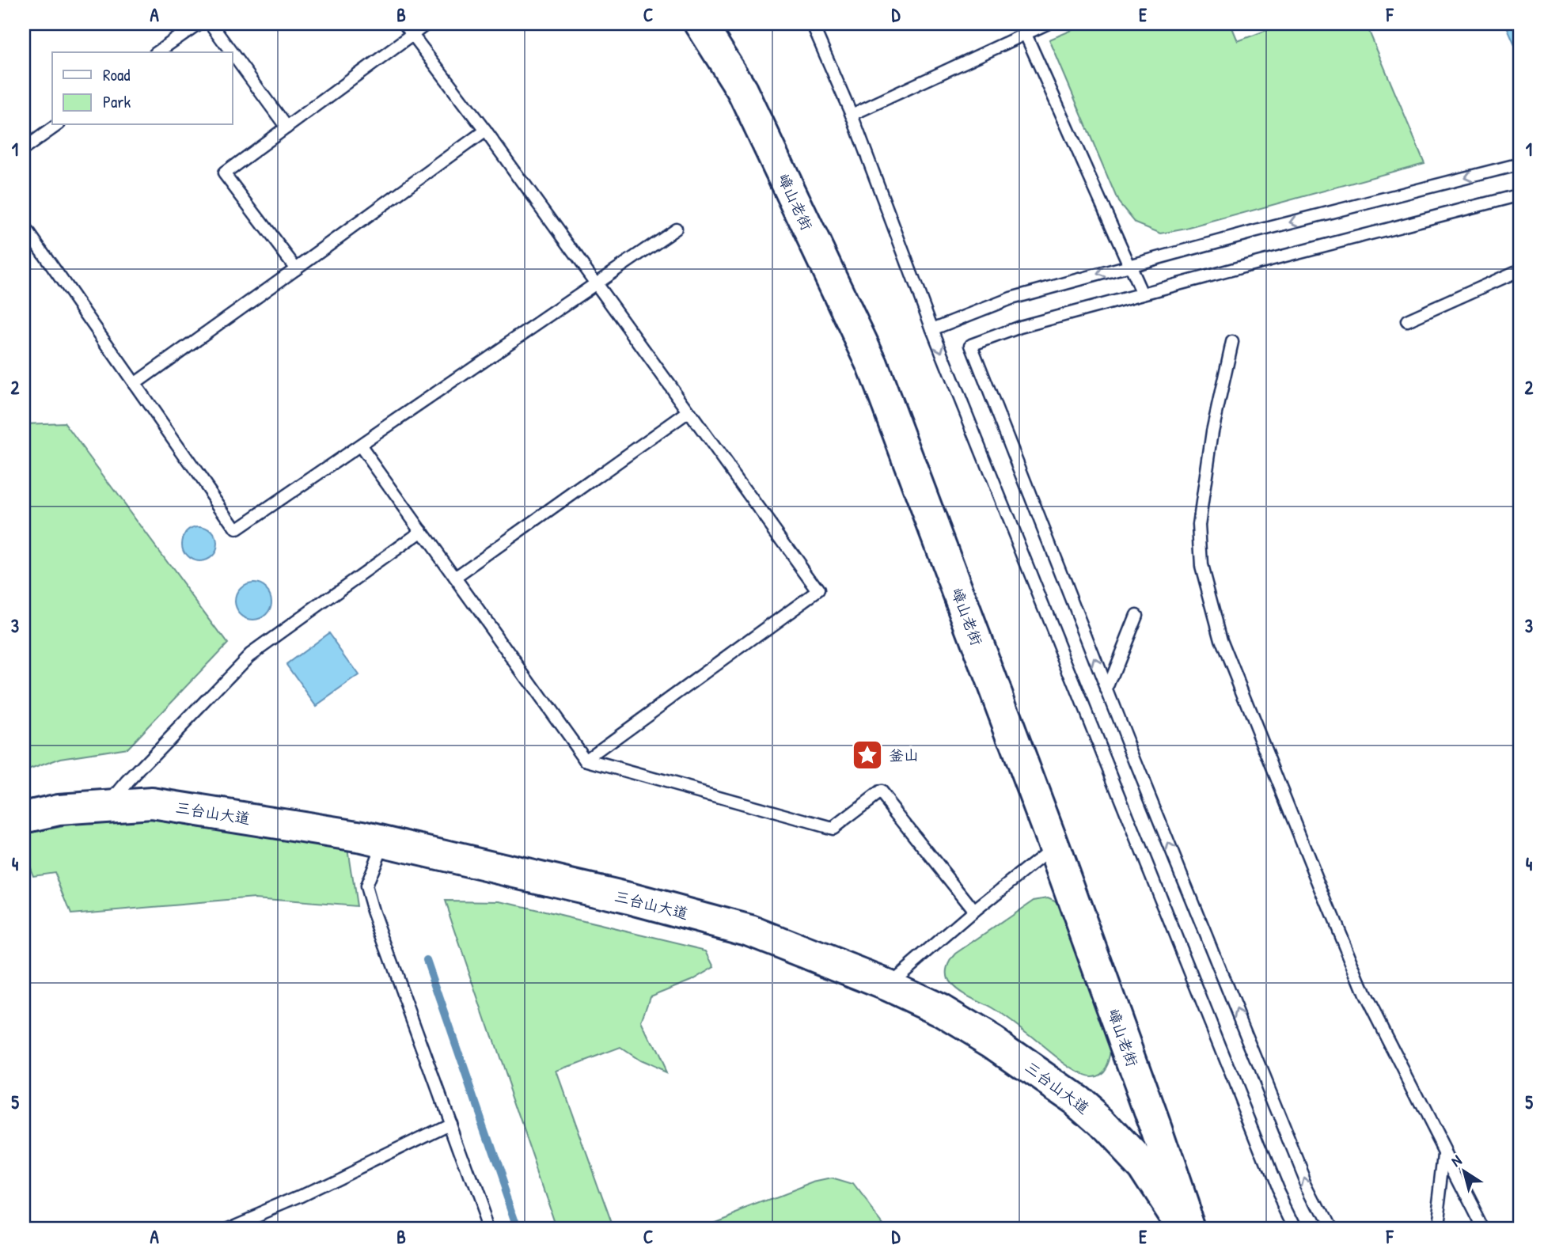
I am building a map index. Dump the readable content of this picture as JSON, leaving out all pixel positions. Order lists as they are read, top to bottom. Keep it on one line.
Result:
{"streets":{"street":["嶂山老街","三台山大道"]},"places":{"place":["釜山"]},"legend":["Road","Park"],"north":"top left","grid":{"columns":["A","B","C","D","E","F"],"rows":["1","2","3","4","5"]}}
